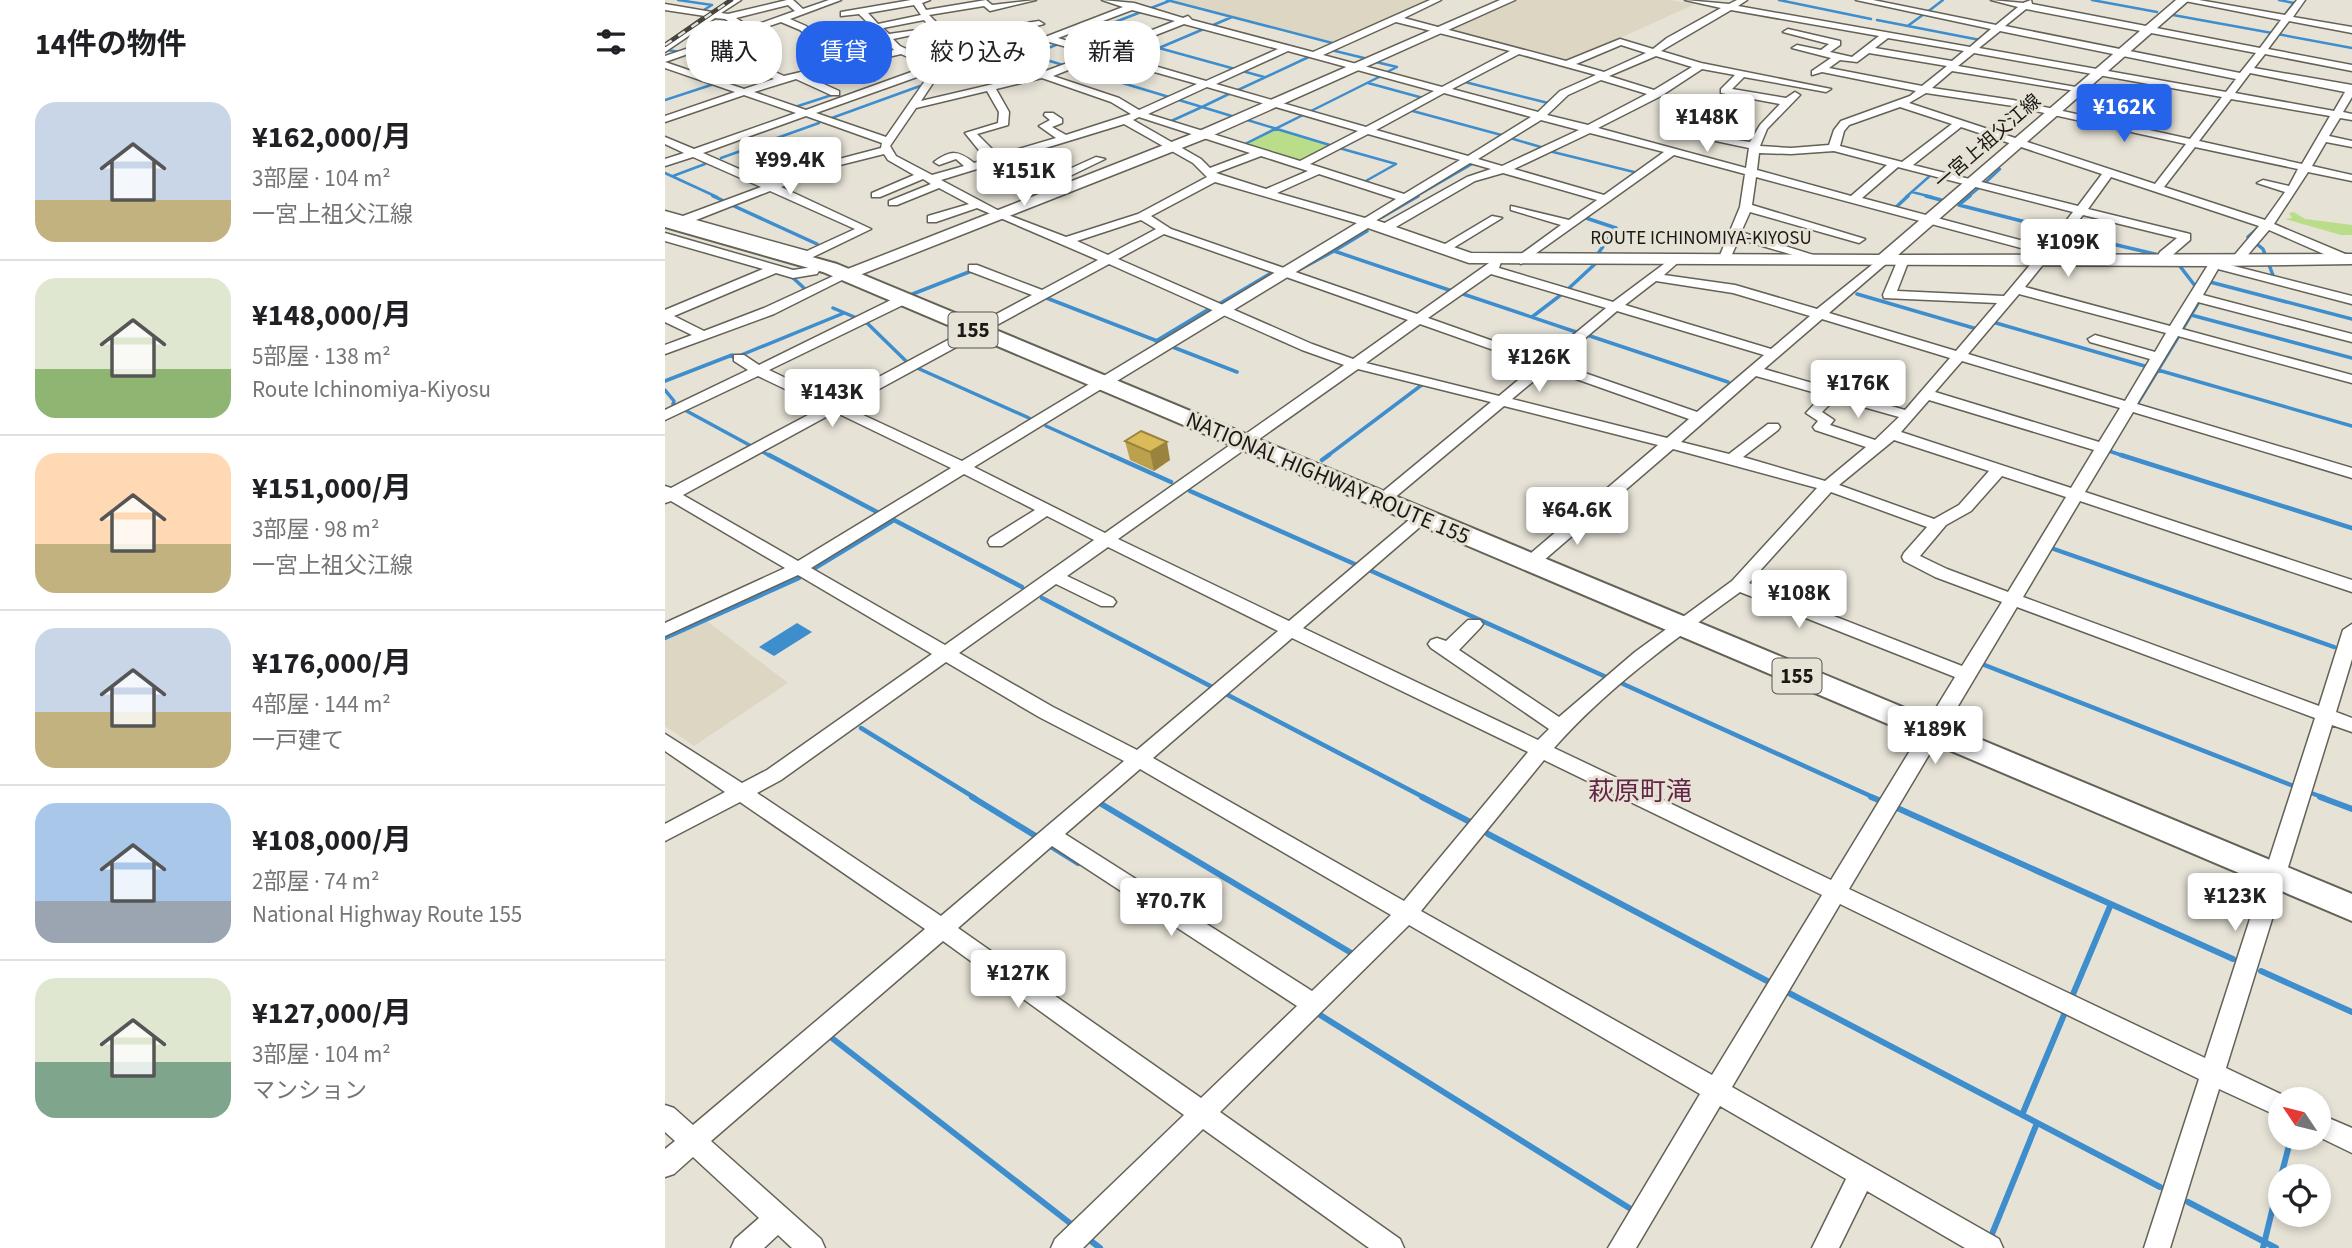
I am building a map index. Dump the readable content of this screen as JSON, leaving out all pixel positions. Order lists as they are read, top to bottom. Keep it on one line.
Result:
{"streets":{"highway":["155","NATIONAL HIGHWAY ROUTE 155"],"main road":["一宮上祖父江線","ROUTE ICHINOMIYA-KIYOSU"]},"crossings":[["一宮上祖父江線","ROUTE ICHINOMIYA-KIYOSU"]],"districts":["萩原町滝"],"north":"top left","page":{"heading":"14件の物件","chip":["購入","賃貸","絞り込み","新着"],"list":[{"name":"¥162,000/月","note":"3部屋 · 104 m² · 一宮上祖父江線"},{"name":"¥148,000/月","note":"5部屋 · 138 m² · Route Ichinomiya-Kiyosu"},{"name":"¥151,000/月","note":"3部屋 · 98 m² · 一宮上祖父江線"},{"name":"¥176,000/月","note":"4部屋 · 144 m² · 一戸建て"},{"name":"¥108,000/月","note":"2部屋 · 74 m² · National Highway Route 155"},{"name":"¥127,000/月","note":"3部屋 · 104 m² · マンション"}],"price":["¥162K","¥148K","¥99.4K","¥151K","¥109K","¥126K","¥176K","¥143K","¥64.6K","¥108K","¥189K","¥123K","¥70.7K","¥127K"]}}
